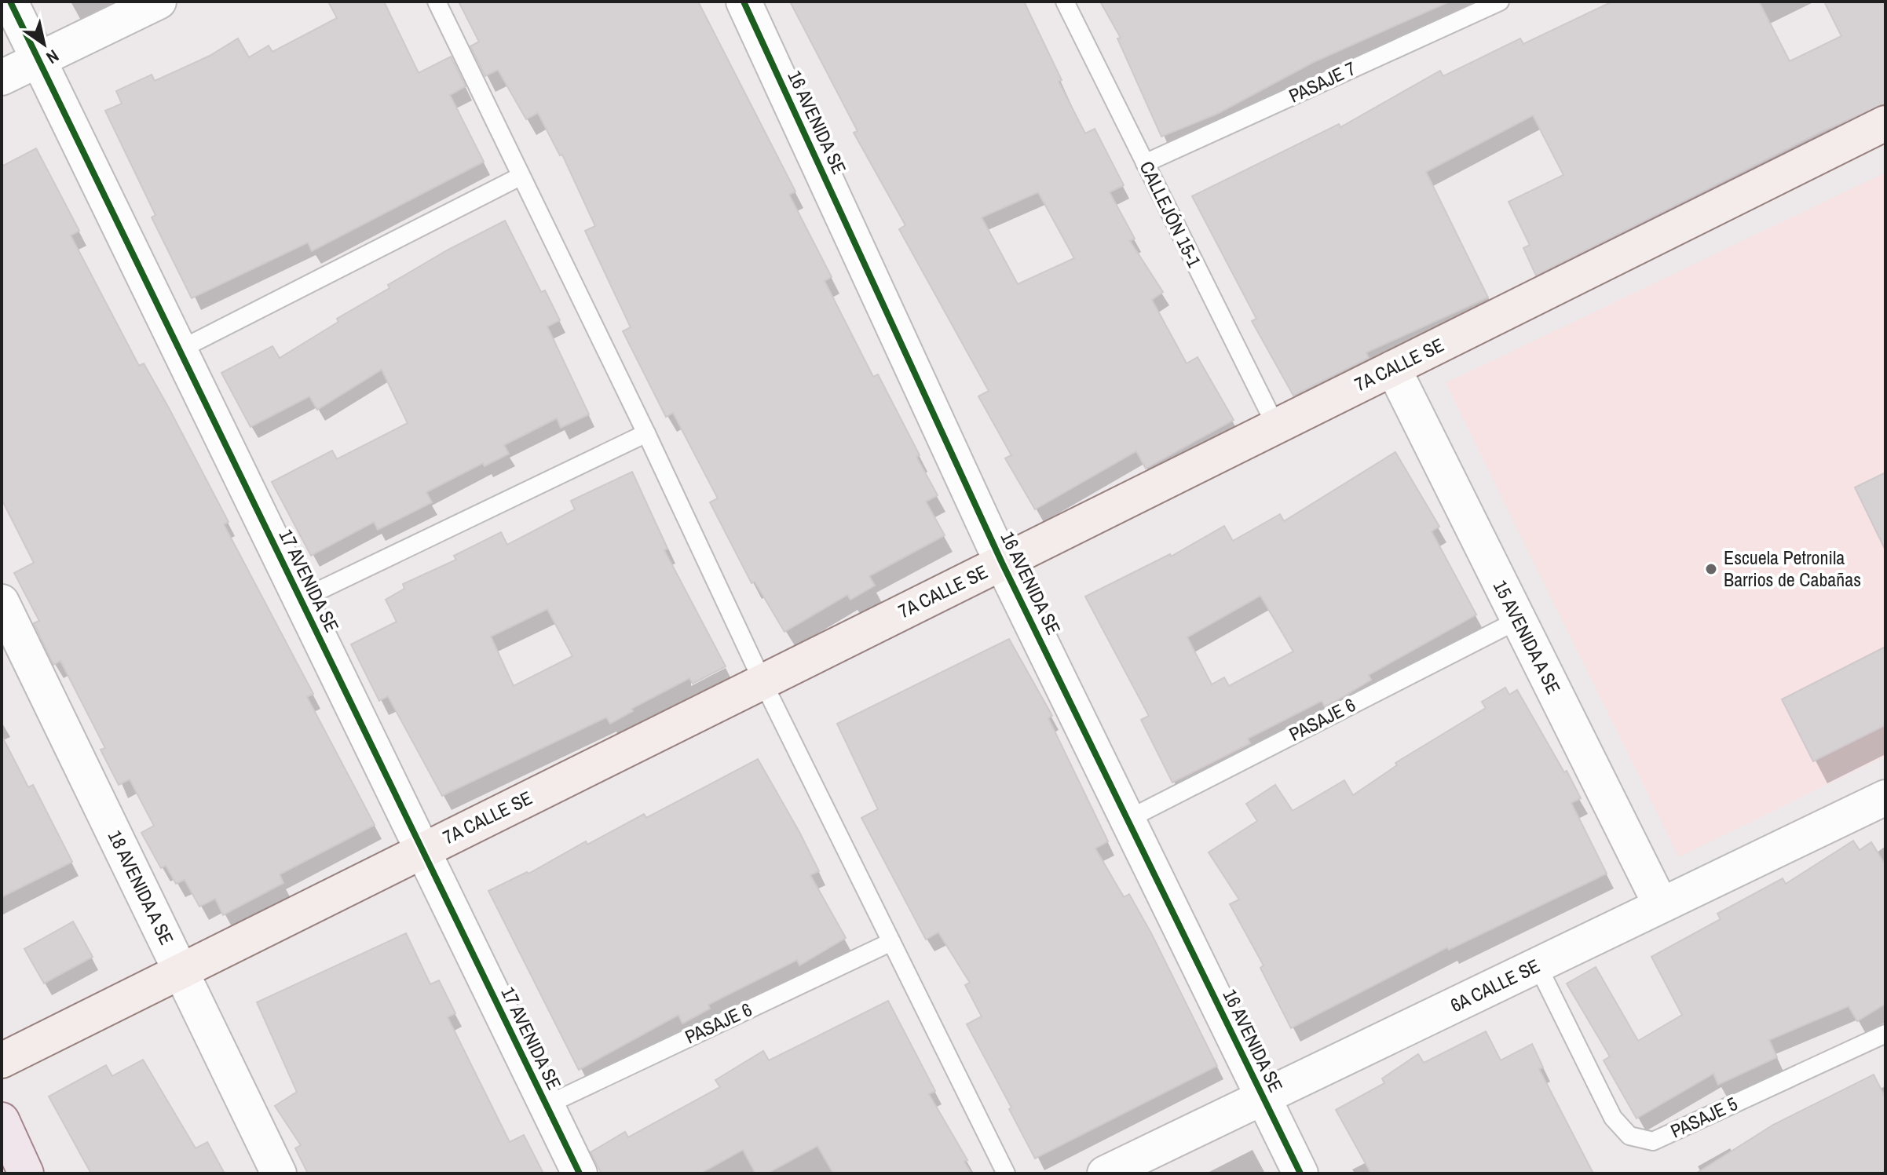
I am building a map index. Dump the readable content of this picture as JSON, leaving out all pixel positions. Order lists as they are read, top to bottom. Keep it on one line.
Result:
{"streets":{"main road":["7A CALLE SE"],"street":["16 AVENIDA SE","17 AVENIDA SE","15 AVENIDA A SE","18 AVENIDA A SE","6A CALLE SE"],"lane":["PASAJE 7","CALLEJÓN 15-1","PASAJE 6","PASAJE 5"]},"crossings":[["PASAJE 7","CALLEJÓN 15-1"],["16 AVENIDA SE","7A CALLE SE"],["16 AVENIDA SE","PASAJE 6"],["16 AVENIDA SE","6A CALLE SE"],["CALLEJÓN 15-1","7A CALLE SE"],["7A CALLE SE","17 AVENIDA SE"],["7A CALLE SE","15 AVENIDA A SE"],["7A CALLE SE","18 AVENIDA A SE"],["17 AVENIDA SE","PASAJE 6"],["15 AVENIDA A SE","PASAJE 6"],["15 AVENIDA A SE","6A CALLE SE"],["6A CALLE SE","PASAJE 5"]],"places":["Escuela Petronila Barrios de Cabañas"],"north":"bottom right"}
